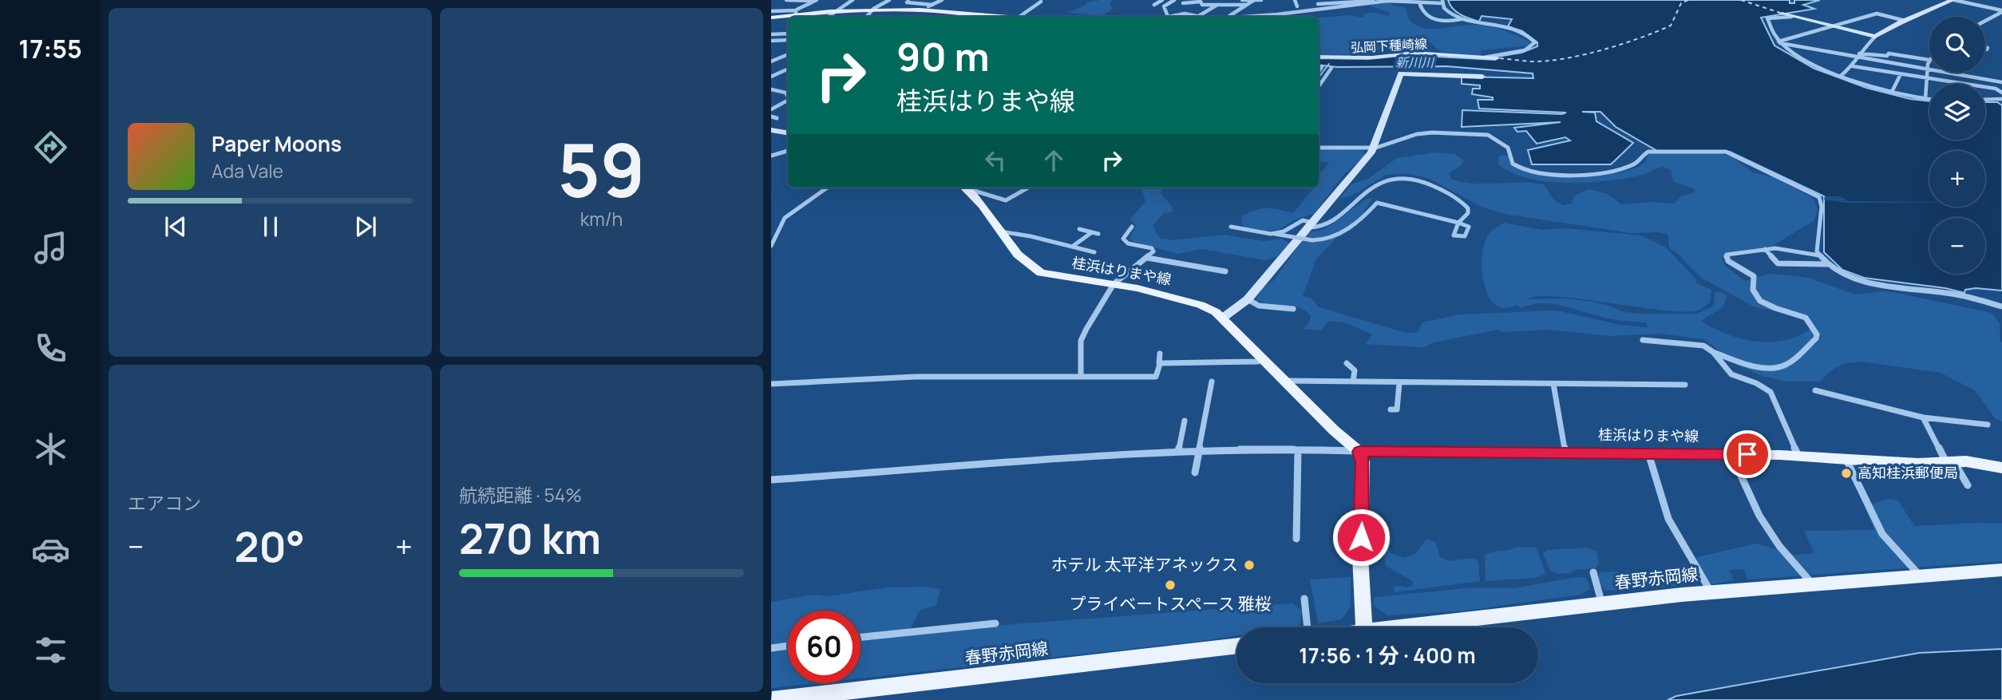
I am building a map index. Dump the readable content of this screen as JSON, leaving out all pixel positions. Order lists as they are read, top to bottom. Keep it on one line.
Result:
{"streets":{"main road":["桂浜はりまや線","春野赤岡線"],"street":["弘岡下種崎線"]},"water":["新川川"],"places":["高知桂浜郵便局","ホテル 太平洋アネックス","プライベートスペース 雅桜"],"page":{"tabs":"17:55","tile":[["59","km/h"],"エアコン",["航続距離 · 54%","270 km"]],"map_buttons":["+","−"],"turn":["90 m","桂浜はりまや線"],"song":["Paper Moons","Ada Vale"],"heat":["−","20°","+"],"limit":"60","trip":"17:56 · 1 分 · 400 m"}}
